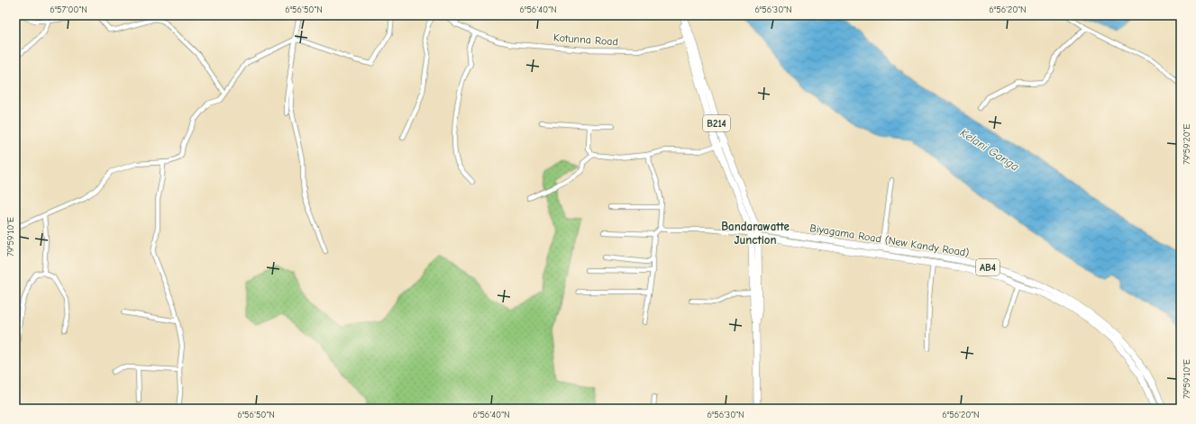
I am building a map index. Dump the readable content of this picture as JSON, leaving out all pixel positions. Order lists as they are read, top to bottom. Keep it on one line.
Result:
{"streets":{"main road":["B214","Biyagama Road (New Kandy Road)","AB4"],"street":["Kotunna Road"]},"crossings":[["Kotunna Road","B214"],["B214","Biyagama Road (New Kandy Road)"]],"districts":["Bandarawatte Junction"],"water":["Kelani Ganga"],"coordinates":["6°57'00\"N","6°56'50\"N","6°56'40\"N","6°56'30\"N","6°56'20\"N","79°59'20\"E","79°59'10\"E"]}
